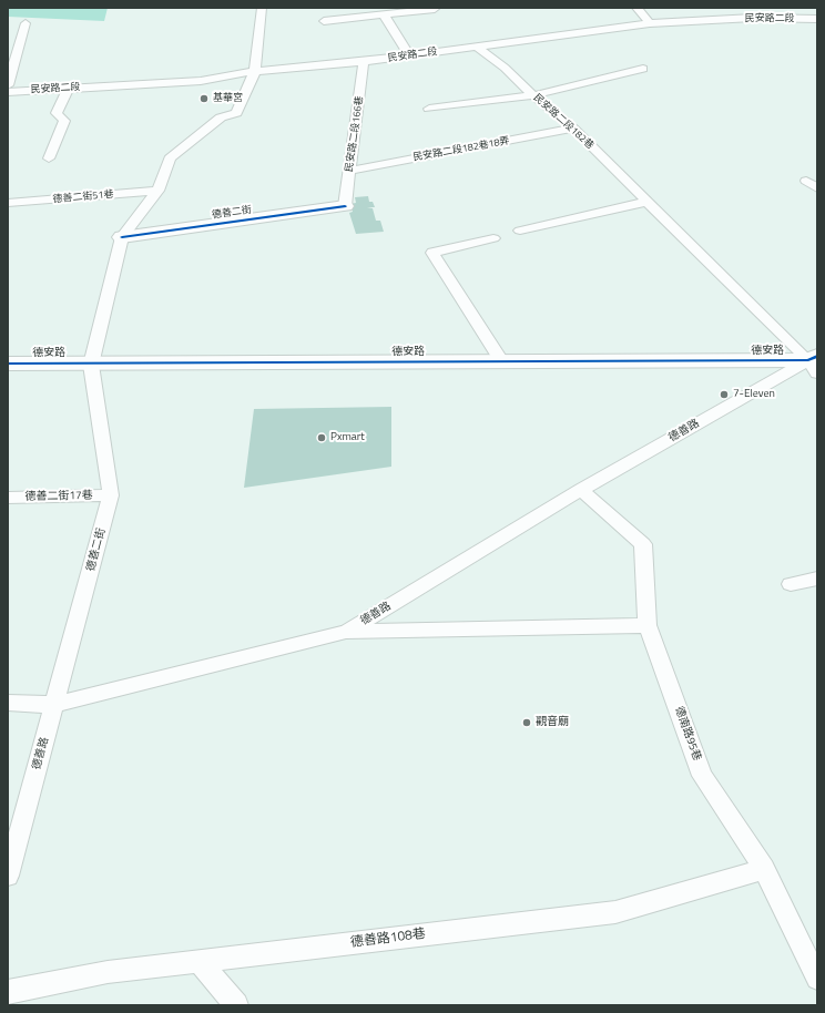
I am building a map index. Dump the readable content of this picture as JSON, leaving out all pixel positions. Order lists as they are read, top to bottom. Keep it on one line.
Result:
{"streets":{"street":["德善二街","德安路"],"lane":["民安路二段","民安路二段182巷","民安路二段166巷","民安路二段182巷18弄","德善二街51巷","德善路","德善二街17巷","德南路95巷","德善路108巷"]},"crossings":[["民安路二段","民安路二段182巷"],["民安路二段","民安路二段166巷"],["民安路二段","德善二街"],["民安路二段182巷","民安路二段182巷18弄"],["民安路二段182巷","德安路"],["民安路二段182巷","德善路"],["民安路二段166巷","民安路二段182巷18弄"],["民安路二段166巷","德善二街"],["德善二街51巷","德善二街"],["德善二街","德安路"],["德善二街","德善路"],["德善二街","德善二街17巷"],["德安路","德善路"],["德善路","德南路95巷"],["德南路95巷","德善路108巷"]],"places":["基華宮","7-Eleven","Pxmart","觀音廟"]}
